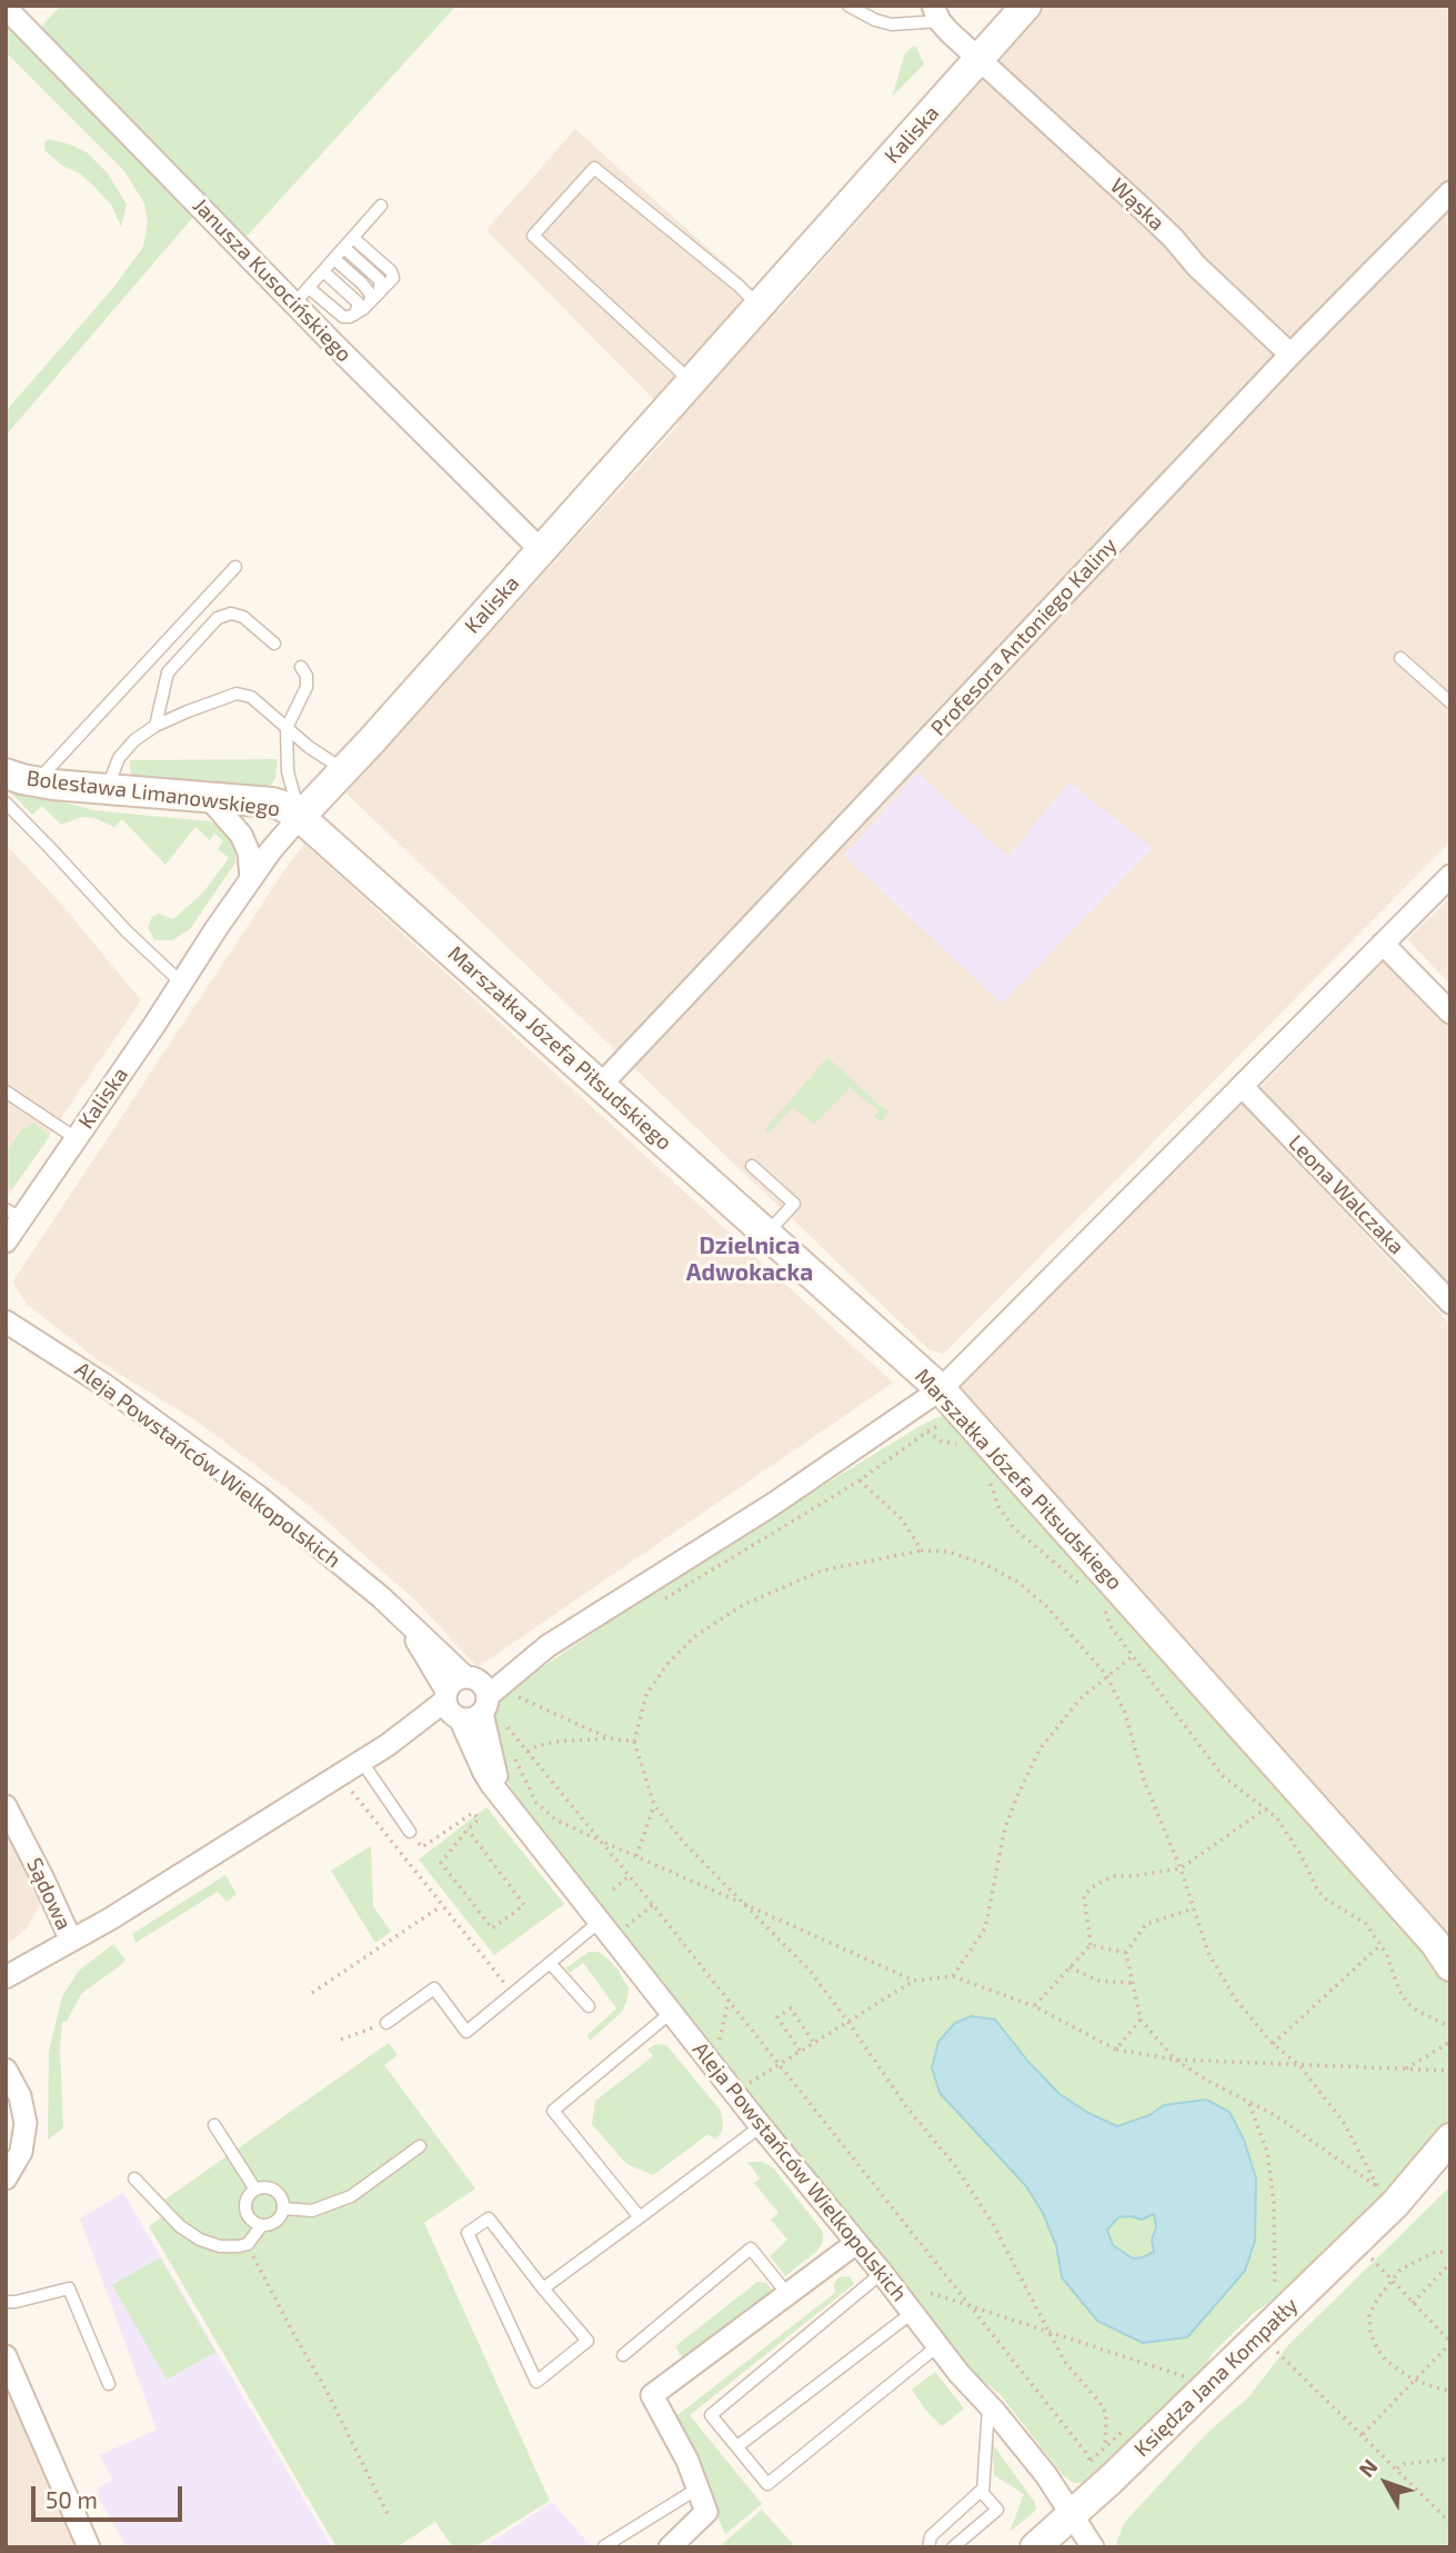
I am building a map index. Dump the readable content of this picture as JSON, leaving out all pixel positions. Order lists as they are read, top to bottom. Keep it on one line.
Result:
{"streets":{"street":["Kaliska","Wąska","Janusza Kusocińskiego","Profesora Antoniego Kaliny","Bolesława Limanowskiego","Marszałka Józefa Piłsudskiego","Leona Walczaka","Aleja Powstańców Wielkopolskich","Sądowa","Księdza Jana Kompałły"]},"crossings":[["Kaliska","Wąska"],["Kaliska","Janusza Kusocińskiego"],["Kaliska","Bolesława Limanowskiego"],["Kaliska","Marszałka Józefa Piłsudskiego"],["Wąska","Profesora Antoniego Kaliny"],["Profesora Antoniego Kaliny","Marszałka Józefa Piłsudskiego"],["Bolesława Limanowskiego","Marszałka Józefa Piłsudskiego"],["Aleja Powstańców Wielkopolskich","Księdza Jana Kompałły"]],"districts":["Dzielnica Adwokacka"],"scale_bar":"50 m","north":"top left"}
